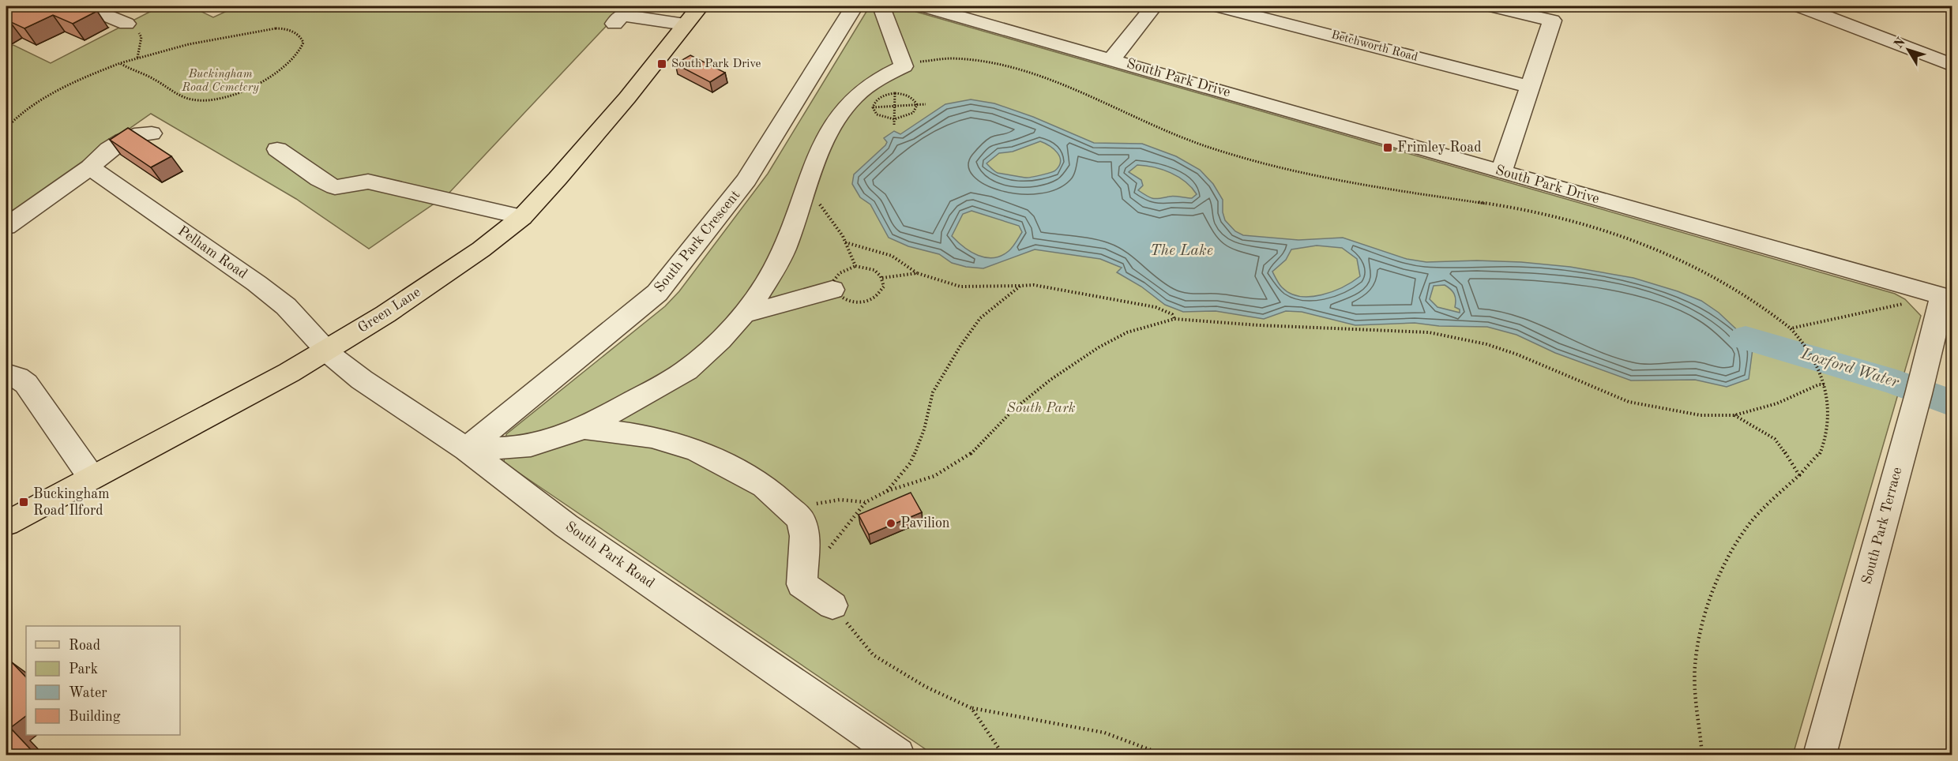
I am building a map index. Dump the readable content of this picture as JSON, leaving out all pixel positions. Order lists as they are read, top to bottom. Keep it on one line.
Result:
{"streets":{"main road":["Green Lane"],"street":["Betchworth Road","South Park Drive","South Park Crescent","Pelham Road","South Park Terrace","South Park Road"]},"crossings":[["South Park Drive","South Park Terrace"],["South Park Crescent","South Park Road"],["Pelham Road","Green Lane"],["Pelham Road","South Park Road"],["Green Lane","South Park Road"]],"water":["The Lake","Loxford Water"],"parks":["Buckingham Road Cemetery","South Park"],"places":{"transit":["South Park Drive","Frimley Road","Buckingham Road Ilford"],"other":["Pavilion"]},"legend":["Road","Park","Water","Building"],"north":"top left"}
